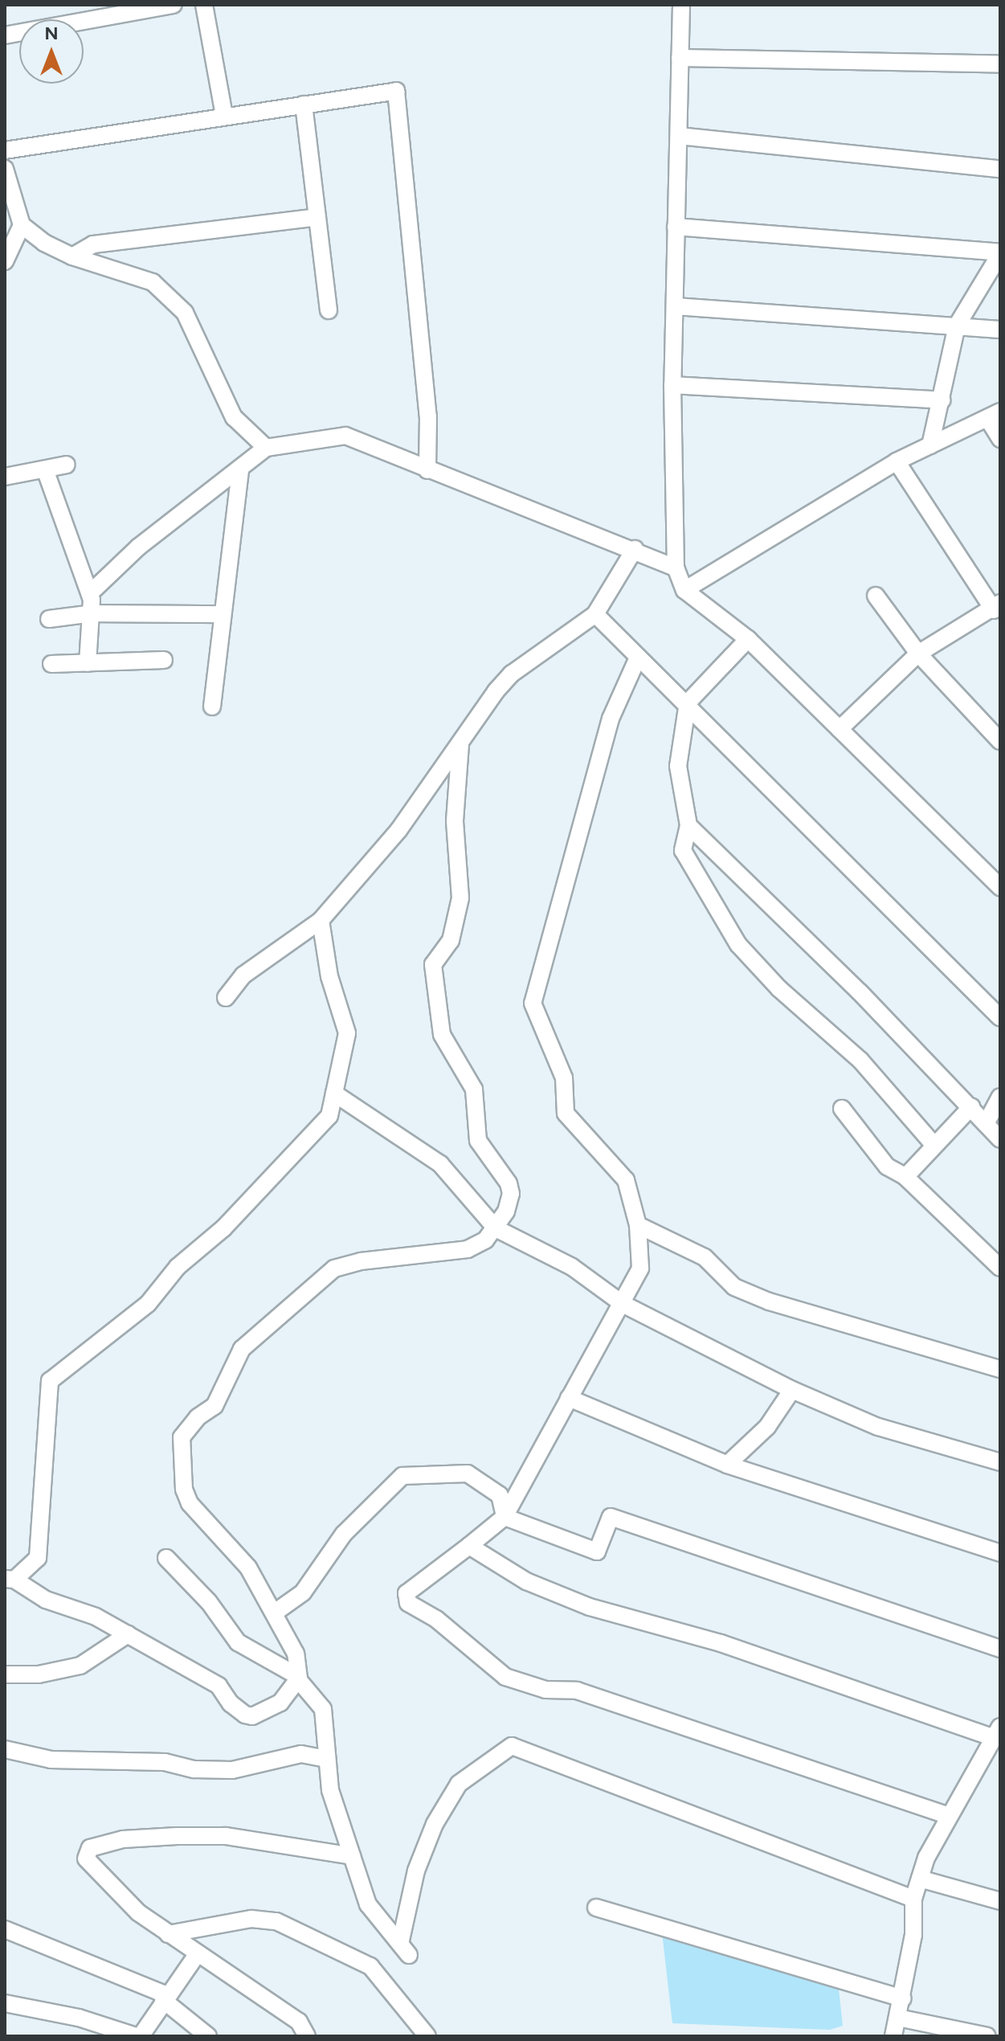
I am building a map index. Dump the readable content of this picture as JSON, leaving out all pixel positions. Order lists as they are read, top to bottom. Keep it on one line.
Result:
{"north":"top"}
